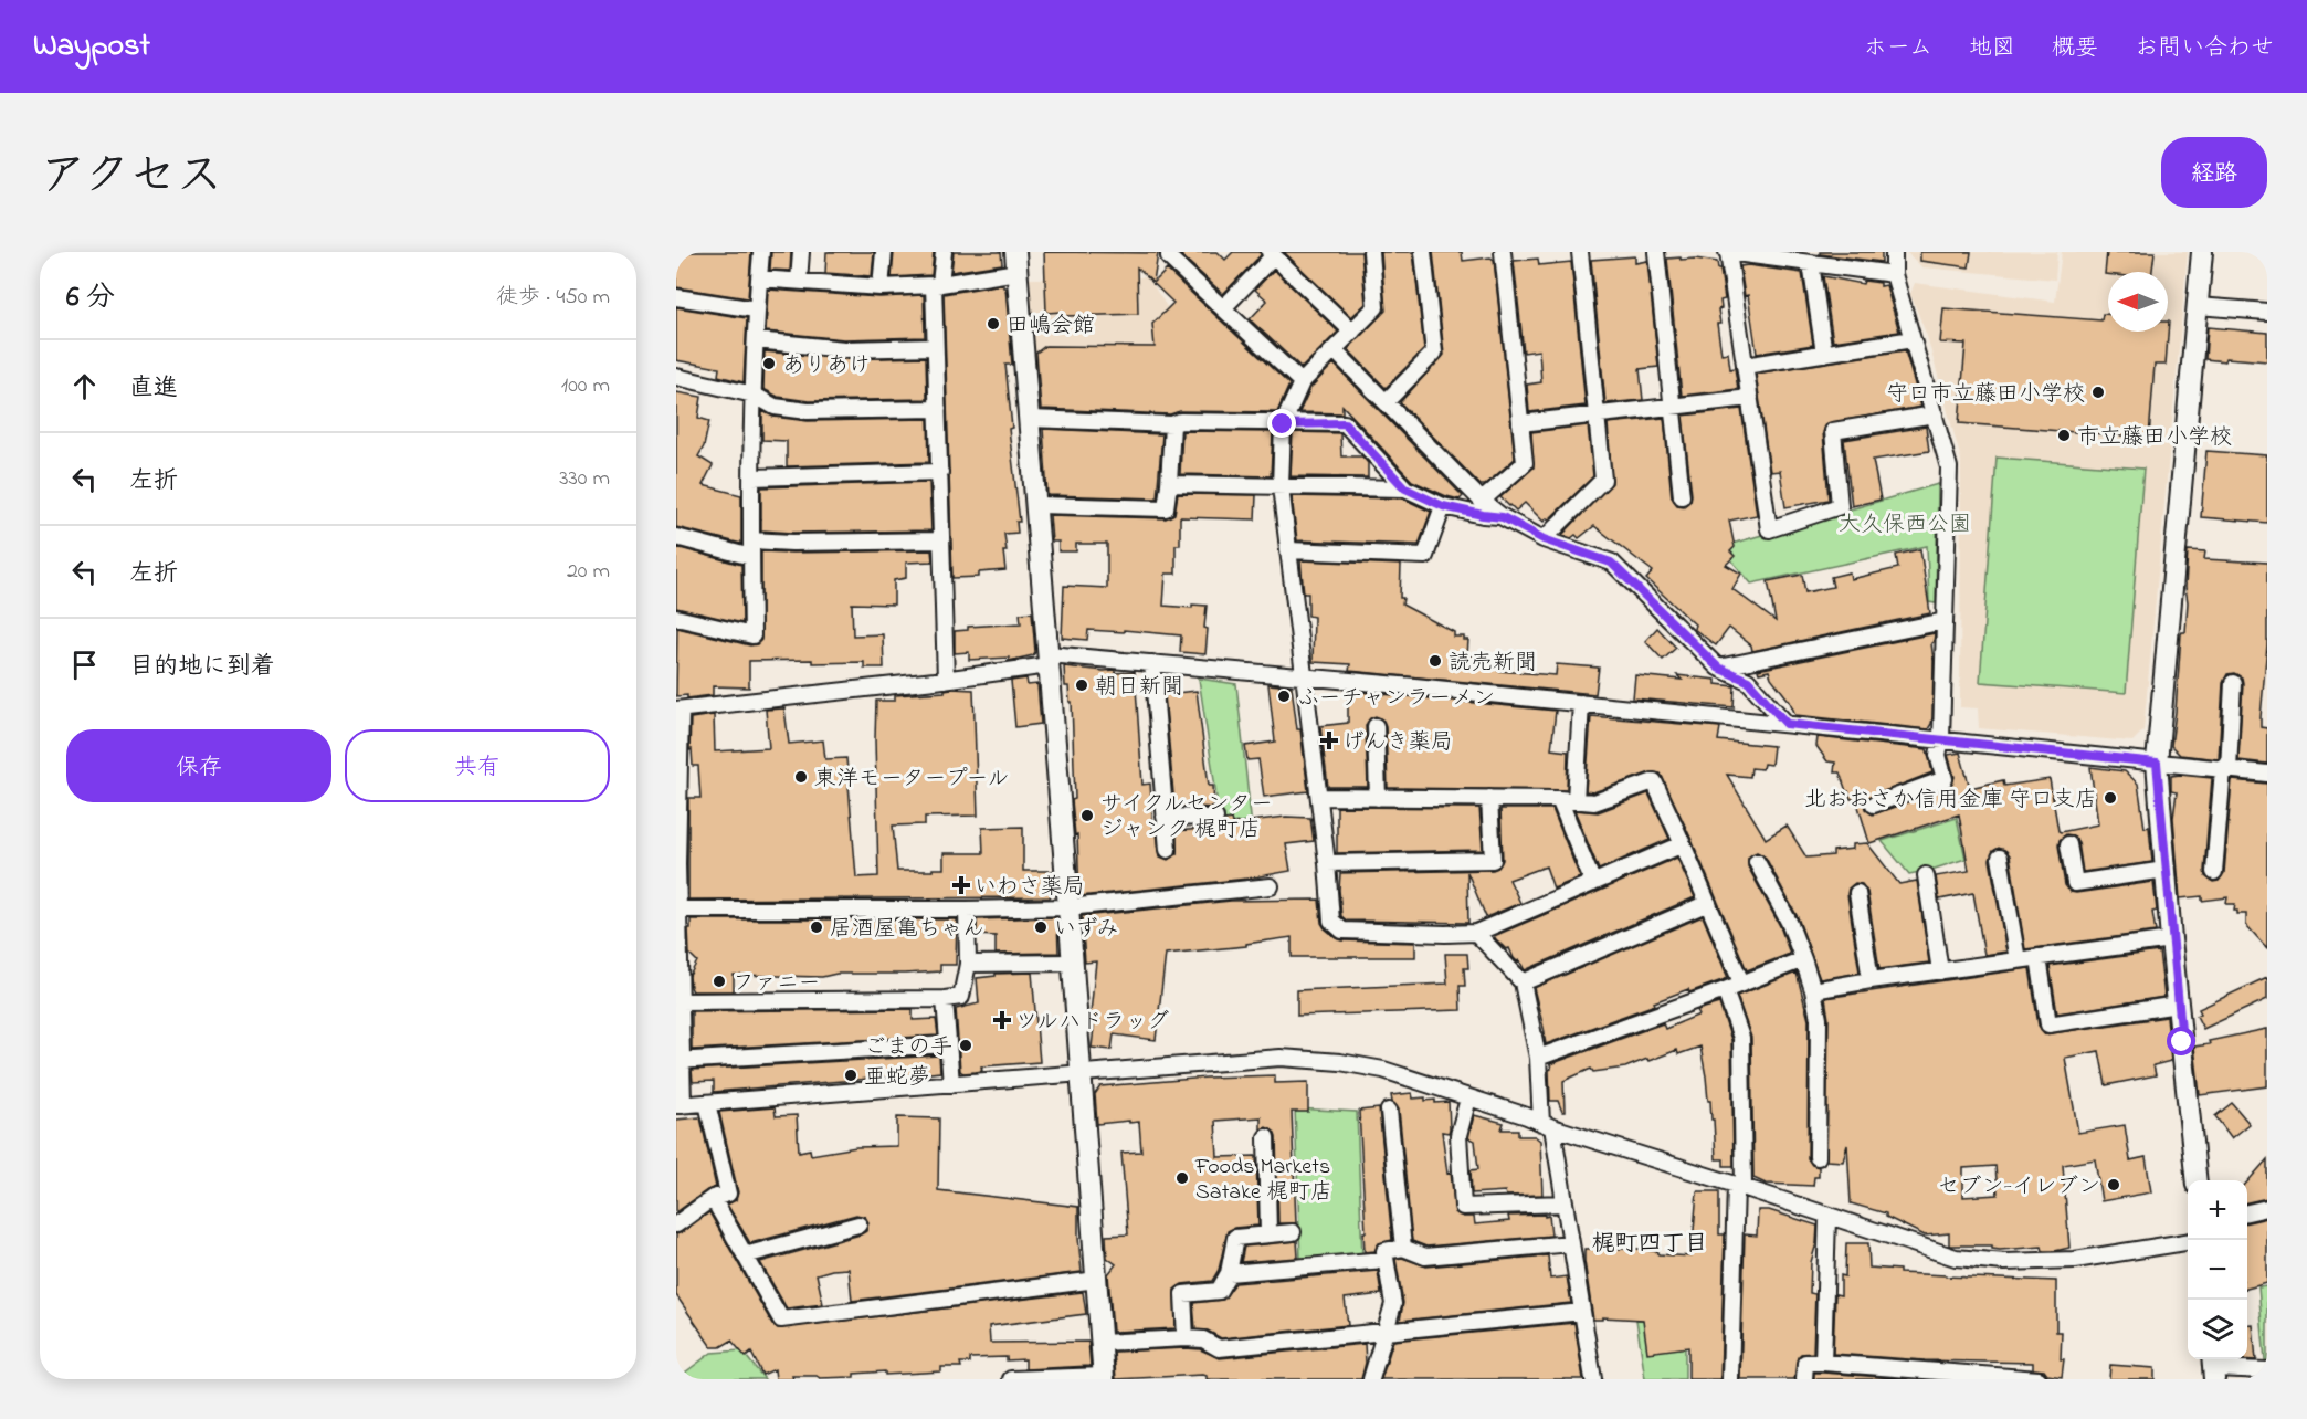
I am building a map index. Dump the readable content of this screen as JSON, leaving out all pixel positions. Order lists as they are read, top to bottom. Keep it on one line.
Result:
{"districts":["梶町四丁目"],"parks":["大久保西公園"],"places":{"other":["田嶋会館","ありあけ","守口市立藤田小学校","市立藤田小学校","読売新聞","朝日新聞","ふーチャンラーメン","東洋モータープール","北おおさか信用金庫 守口支店","サイクルセンター ジャンク 梶町店","居酒屋亀ちゃん","いずみ","ファニー","ごまの手","亜蛇夢","Foods Markets Satake 梶町店","セブン-イレブン"],"health":["げんき薬局","いわさ薬局","ツルハドラッグ"]},"north":"left","page":{"header":"Waypost","nav":["ホーム","地図","概要","お問い合わせ"],"title":"アクセス","buttons":["経路",["保存","共有"]],"heading":["6 分","徒歩 · 450 m"],"list":[["直進","100 m"],["左折","330 m"],["左折","20 m"],"目的地に到着"],"map_buttons":["+","−"]}}
